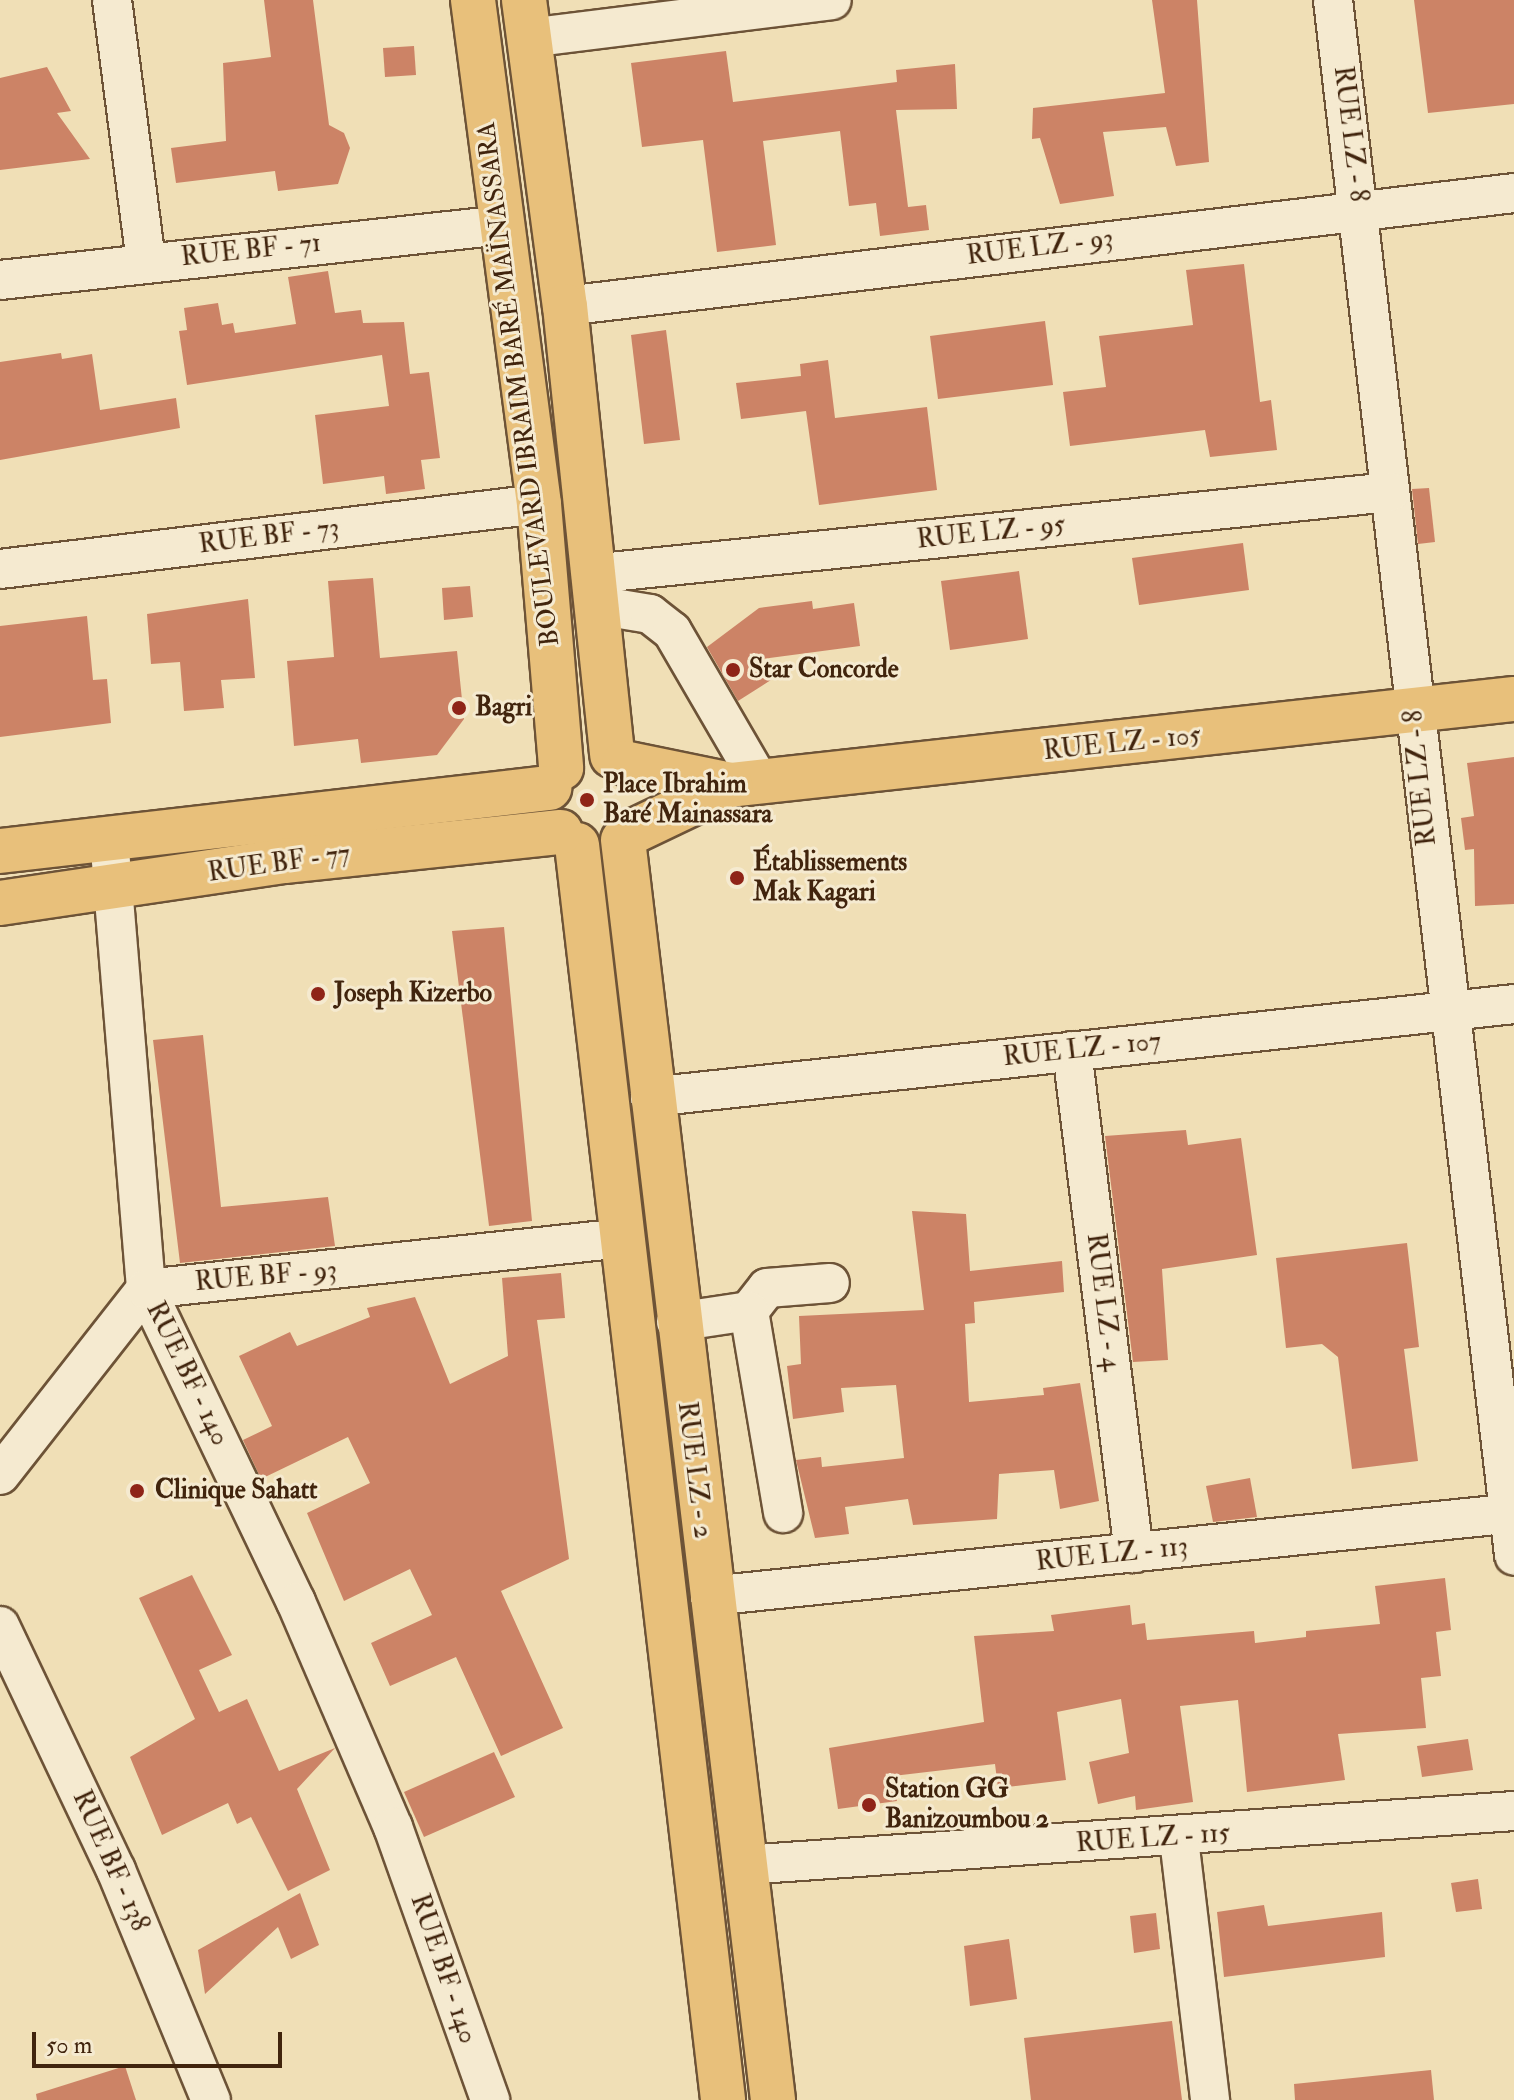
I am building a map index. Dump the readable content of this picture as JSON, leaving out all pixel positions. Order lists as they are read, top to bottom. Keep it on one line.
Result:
{"streets":{"main road":["BOULEVARD IBRAIM BARÉ MAÏNASSARA","RUE LZ - 105","RUE BF - 77","RUE LZ - 2"],"street":["RUE LZ - 8","RUE LZ - 93","RUE BF - 71","RUE LZ - 95","RUE BF - 73","RUE LZ - 107","RUE BF - 93","RUE LZ - 4","RUE BF - 140","RUE LZ - 113","RUE LZ - 115","RUE BF - 138"]},"crossings":[["RUE LZ - 8","RUE LZ - 93"],["RUE LZ - 8","RUE LZ - 95"],["RUE LZ - 8","RUE LZ - 105"],["RUE LZ - 8","RUE LZ - 107"],["RUE LZ - 8","RUE LZ - 113"],["RUE LZ - 93","BOULEVARD IBRAIM BARÉ MAÏNASSARA"],["RUE BF - 71","BOULEVARD IBRAIM BARÉ MAÏNASSARA"],["BOULEVARD IBRAIM BARÉ MAÏNASSARA","RUE LZ - 95"],["BOULEVARD IBRAIM BARÉ MAÏNASSARA","RUE BF - 73"],["BOULEVARD IBRAIM BARÉ MAÏNASSARA","RUE LZ - 105"],["BOULEVARD IBRAIM BARÉ MAÏNASSARA","RUE BF - 77"],["BOULEVARD IBRAIM BARÉ MAÏNASSARA","RUE LZ - 2"],["RUE LZ - 105","RUE BF - 77"],["RUE LZ - 105","RUE LZ - 2"],["RUE BF - 77","RUE BF - 140"],["RUE BF - 77","RUE LZ - 2"],["RUE LZ - 107","RUE LZ - 4"],["RUE LZ - 107","RUE LZ - 2"],["RUE BF - 93","RUE BF - 140"],["RUE BF - 93","RUE LZ - 2"],["RUE LZ - 4","RUE LZ - 113"],["RUE LZ - 2","RUE LZ - 113"],["RUE LZ - 2","RUE LZ - 115"]],"places":["Star Concorde","Bagri","Place Ibrahim Baré Mainassara","Établissements Mak Kagari","Joseph Kizerbo","Clinique Sahatt","Station GG Banizoumbou 2"],"scale_bar":"50 m"}
